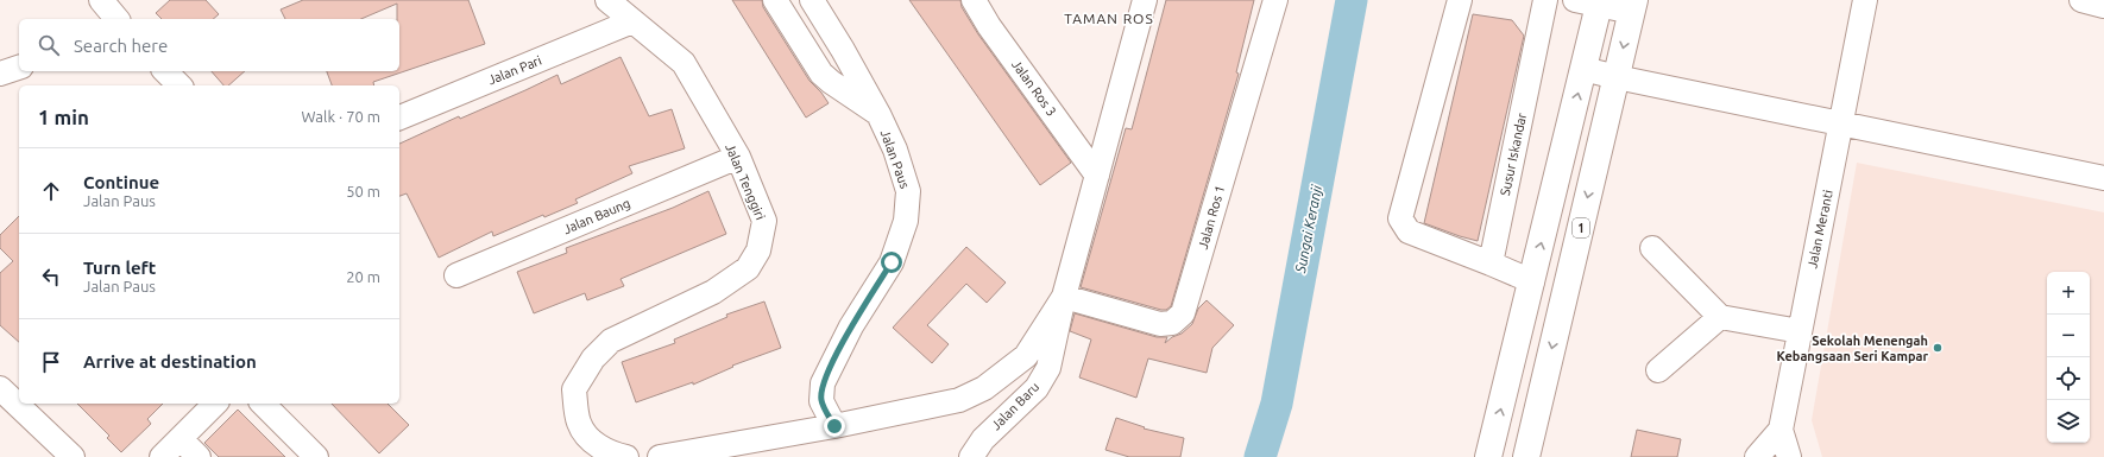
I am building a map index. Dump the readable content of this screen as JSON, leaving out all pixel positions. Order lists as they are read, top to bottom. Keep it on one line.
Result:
{"streets":{"highway":["1"],"street":["Jalan Pari","Jalan Ros 3","Susur Iskandar","Jalan Paus","Jalan Tenggiri","Jalan Baung","Jalan Ros 1","Jalan Meranti","Jalan Baru"]},"crossings":[["Jalan Pari","Jalan Tenggiri"],["Jalan Tenggiri","Jalan Baung"],["Jalan Ros 1","Jalan Baru"]],"districts":["TAMAN ROS"],"water":["Sungai Keranji"],"places":["Sekolah Menengah Kebangsaan Seri Kampar"],"page":{"search":"Search here","heading":["1 min","Walk · 70 m"],"list":[["Continue","Jalan Paus","50 m"],["Turn left","Jalan Paus","20 m"],"Arrive at destination"],"map_buttons":["+","−"]}}
